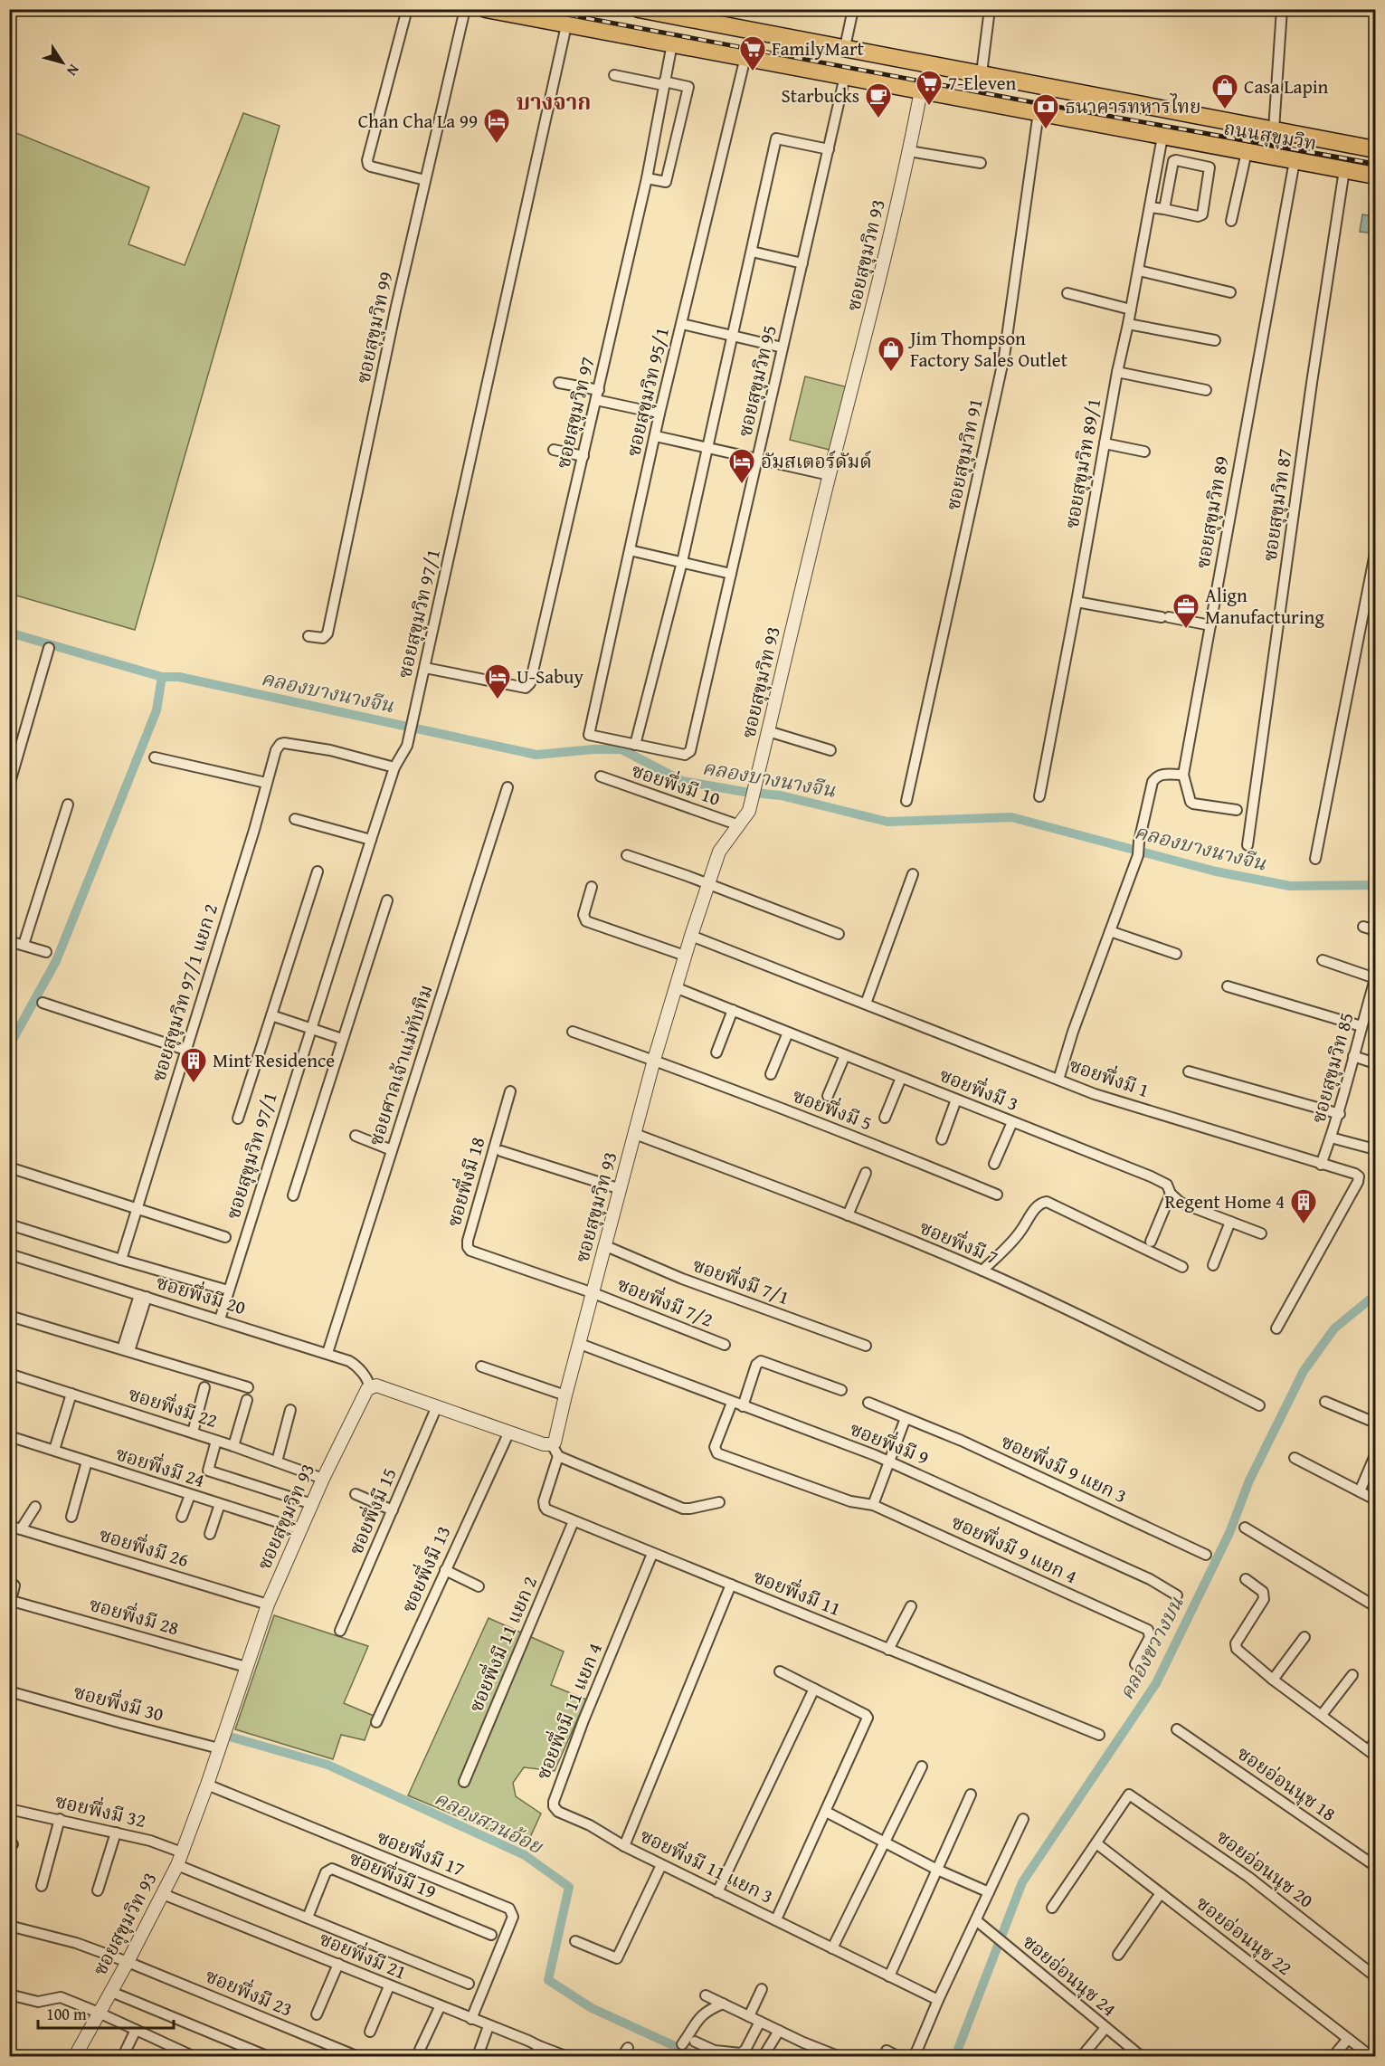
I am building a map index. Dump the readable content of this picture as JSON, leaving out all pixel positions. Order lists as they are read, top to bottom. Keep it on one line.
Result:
{"streets":{"main road":["ถนนสุขุมวิท"],"street":["ซอยสุขุมวิท 93","ซอยสุขุมวิท 99","ซอยสุขุมวิท 95","ซอยสุขุมวิท 95/1","ซอยสุขุมวิท 97","ซอยสุขุมวิท 91","ซอยสุขุมวิท 89/1","ซอยสุขุมวิท 87","ซอยสุขุมวิท 89","ซอยสุขุมวิท 97/1","ซอยพึ่งมี 10","ซอยสุขุมวิท 97/1 แยก 2","ซอยศาลเจ้าแม่ทับทิม","ซอยสุขุมวิท 85","ซอยพึ่งมี 1","ซอยพึ่งมี 3","ซอยพึ่งมี 5","ซอยพึ่งมี 18","ซอยพึ่งมี 7","ซอยพึ่งมี 7/1","ซอยพึ่งมี 20","ซอยพึ่งมี 7/2","ซอยพึ่งมี 22","ซอยพึ่งมี 9","ซอยพึ่งมี 24","ซอยพึ่งมี 9 แยก 3","ซอยพึ่งมี 15","ซอยพึ่งมี 26","ซอยพึ่งมี 9 แยก 4","ซอยพึ่งมี 13","ซอยพึ่งมี 11","ซอยพึ่งมี 28","ซอยพึ่งมี 11 แยก 2","ซอยพึ่งมี 30","ซอยพึ่งมี 11 แยก 4","ซอยอ่อนนุช 18","ซอยพึ่งมี 32","ซอยพึ่งมี 17","ซอยพึ่งมี 11 แยก 3","ซอยอ่อนนุช 20","ซอยพึ่งมี 19","ซอยอ่อนนุช 22","ซอยพึ่งมี 21","ซอยอ่อนนุช 24","ซอยพึ่งมี 23"]},"crossings":[["ถนนสุขุมวิท","ซอยสุขุมวิท 93"],["ถนนสุขุมวิท","ซอยสุขุมวิท 95"],["ถนนสุขุมวิท","ซอยสุขุมวิท 95/1"],["ถนนสุขุมวิท","ซอยสุขุมวิท 97"],["ถนนสุขุมวิท","ซอยสุขุมวิท 91"],["ถนนสุขุมวิท","ซอยสุขุมวิท 89/1"],["ถนนสุขุมวิท","ซอยสุขุมวิท 87"],["ถนนสุขุมวิท","ซอยสุขุมวิท 89"],["ถนนสุขุมวิท","ซอยสุขุมวิท 97/1"],["ซอยสุขุมวิท 93","ซอยพึ่งมี 10"],["ซอยสุขุมวิท 93","ซอยพึ่งมี 1"],["ซอยสุขุมวิท 93","ซอยพึ่งมี 3"],["ซอยสุขุมวิท 93","ซอยพึ่งมี 5"],["ซอยสุขุมวิท 93","ซอยพึ่งมี 18"],["ซอยสุขุมวิท 93","ซอยพึ่งมี 7"],["ซอยสุขุมวิท 93","ซอยพึ่งมี 7/1"],["ซอยสุขุมวิท 93","ซอยพึ่งมี 20"],["ซอยสุขุมวิท 93","ซอยพึ่งมี 7/2"],["ซอยสุขุมวิท 93","ซอยพึ่งมี 22"],["ซอยสุขุมวิท 93","ซอยพึ่งมี 9"],["ซอยสุขุมวิท 93","ซอยพึ่งมี 24"],["ซอยสุขุมวิท 93","ซอยพึ่งมี 26"],["ซอยสุขุมวิท 93","ซอยพึ่งมี 11"],["ซอยสุขุมวิท 93","ซอยพึ่งมี 28"],["ซอยสุขุมวิท 93","ซอยพึ่งมี 30"],["ซอยสุขุมวิท 93","ซอยพึ่งมี 32"],["ซอยสุขุมวิท 93","ซอยพึ่งมี 17"],["ซอยสุขุมวิท 93","ซอยพึ่งมี 21"],["ซอยสุขุมวิท 93","ซอยพึ่งมี 23"],["ซอยสุขุมวิท 95","ซอยสุขุมวิท 95/1"],["ซอยสุขุมวิท 97","ซอยสุขุมวิท 97/1"],["ซอยสุขุมวิท 97/1","ซอยสุขุมวิท 97/1 แยก 2"],["ซอยสุขุมวิท 97/1","ซอยพึ่งมี 20"],["ซอยศาลเจ้าแม่ทับทิม","ซอยพึ่งมี 20"],["ซอยสุขุมวิท 85","ซอยพึ่งมี 1"],["ซอยพึ่งมี 18","ซอยพึ่งมี 7/2"],["ซอยพึ่งมี 11","ซอยพึ่งมี 11 แยก 2"],["ซอยพึ่งมี 11","ซอยพึ่งมี 11 แยก 4"],["ซอยพึ่งมี 11","ซอยพึ่งมี 11 แยก 3"],["ซอยพึ่งมี 11 แยก 4","ซอยพึ่งมี 11 แยก 3"],["ซอยพึ่งมี 17","ซอยพึ่งมี 21"],["ซอยอ่อนนุช 20","ซอยอ่อนนุช 22"]],"districts":["บางจาก"],"water":["คลองบางนางจีน","คลองขวางบน","คลองสวนอ้อย"],"places":{"supermarket":["FamilyMart","7-Eleven"],"shop":["Casa Lapin","Jim Thompson Factory Sales Outlet"],"cafe":["Starbucks"],"bank":["ธนาคารทหารไทย"],"hotel":["Chan Cha La 99","อัมสเตอร์ดัมด์","U-Sabuy"],"office":["Align Manufacturing"],"building":["Mint Residence","Regent Home 4"]},"scale_bar":"100 m","north":"bottom right"}
